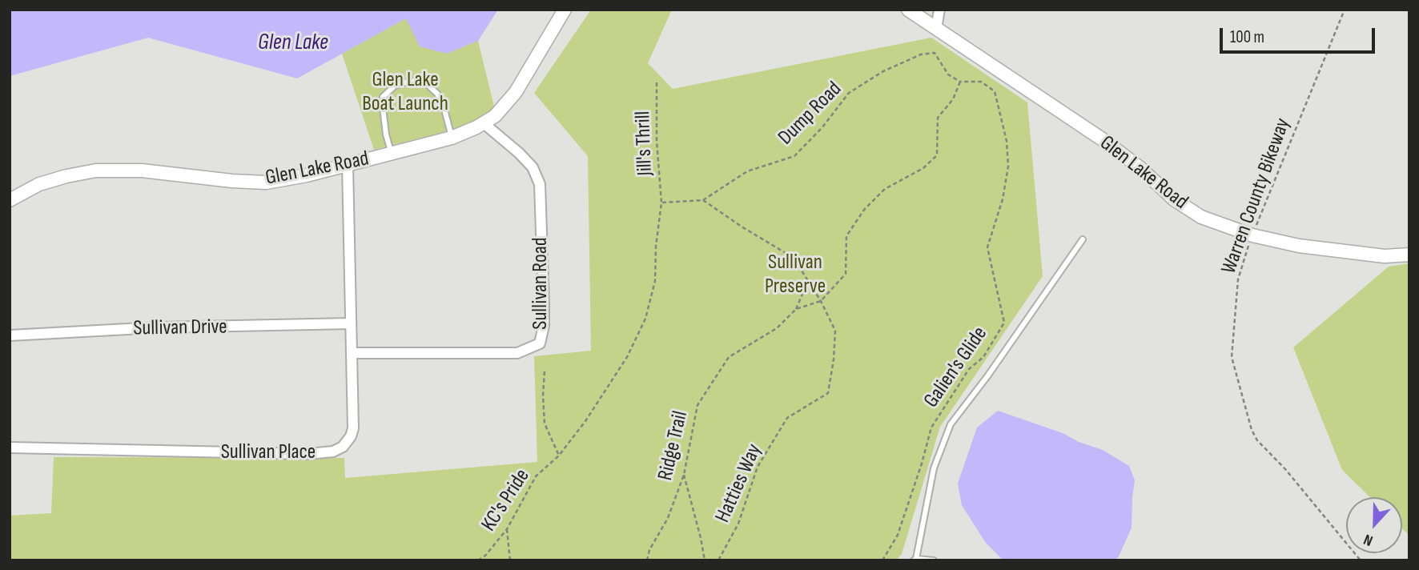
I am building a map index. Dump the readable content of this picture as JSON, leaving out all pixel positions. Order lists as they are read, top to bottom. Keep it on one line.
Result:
{"streets":{"street":["Glen Lake Road","Sullivan Road","Sullivan Drive","Sullivan Place"],"path":["Dump Road","Jill's Thrill","Warren County Bikeway","Galien's Glide","Ridge Trail","Hatties Way","KC's Pride"]},"crossings":[["Dump Road","Galien's Glide"],["Dump Road","Ridge Trail"],["Dump Road","Hatties Way"],["Jill's Thrill","KC's Pride"],["Glen Lake Road","Warren County Bikeway"],["Glen Lake Road","Sullivan Road"],["Glen Lake Road","Sullivan Place"],["Sullivan Road","Sullivan Place"],["Sullivan Drive","Sullivan Place"],["Galien's Glide","Ridge Trail"],["Ridge Trail","Hatties Way"]],"water":["Glen Lake"],"parks":["Glen Lake Boat Launch","Sullivan Preserve"],"scale_bar":"100 m","north":"bottom"}
